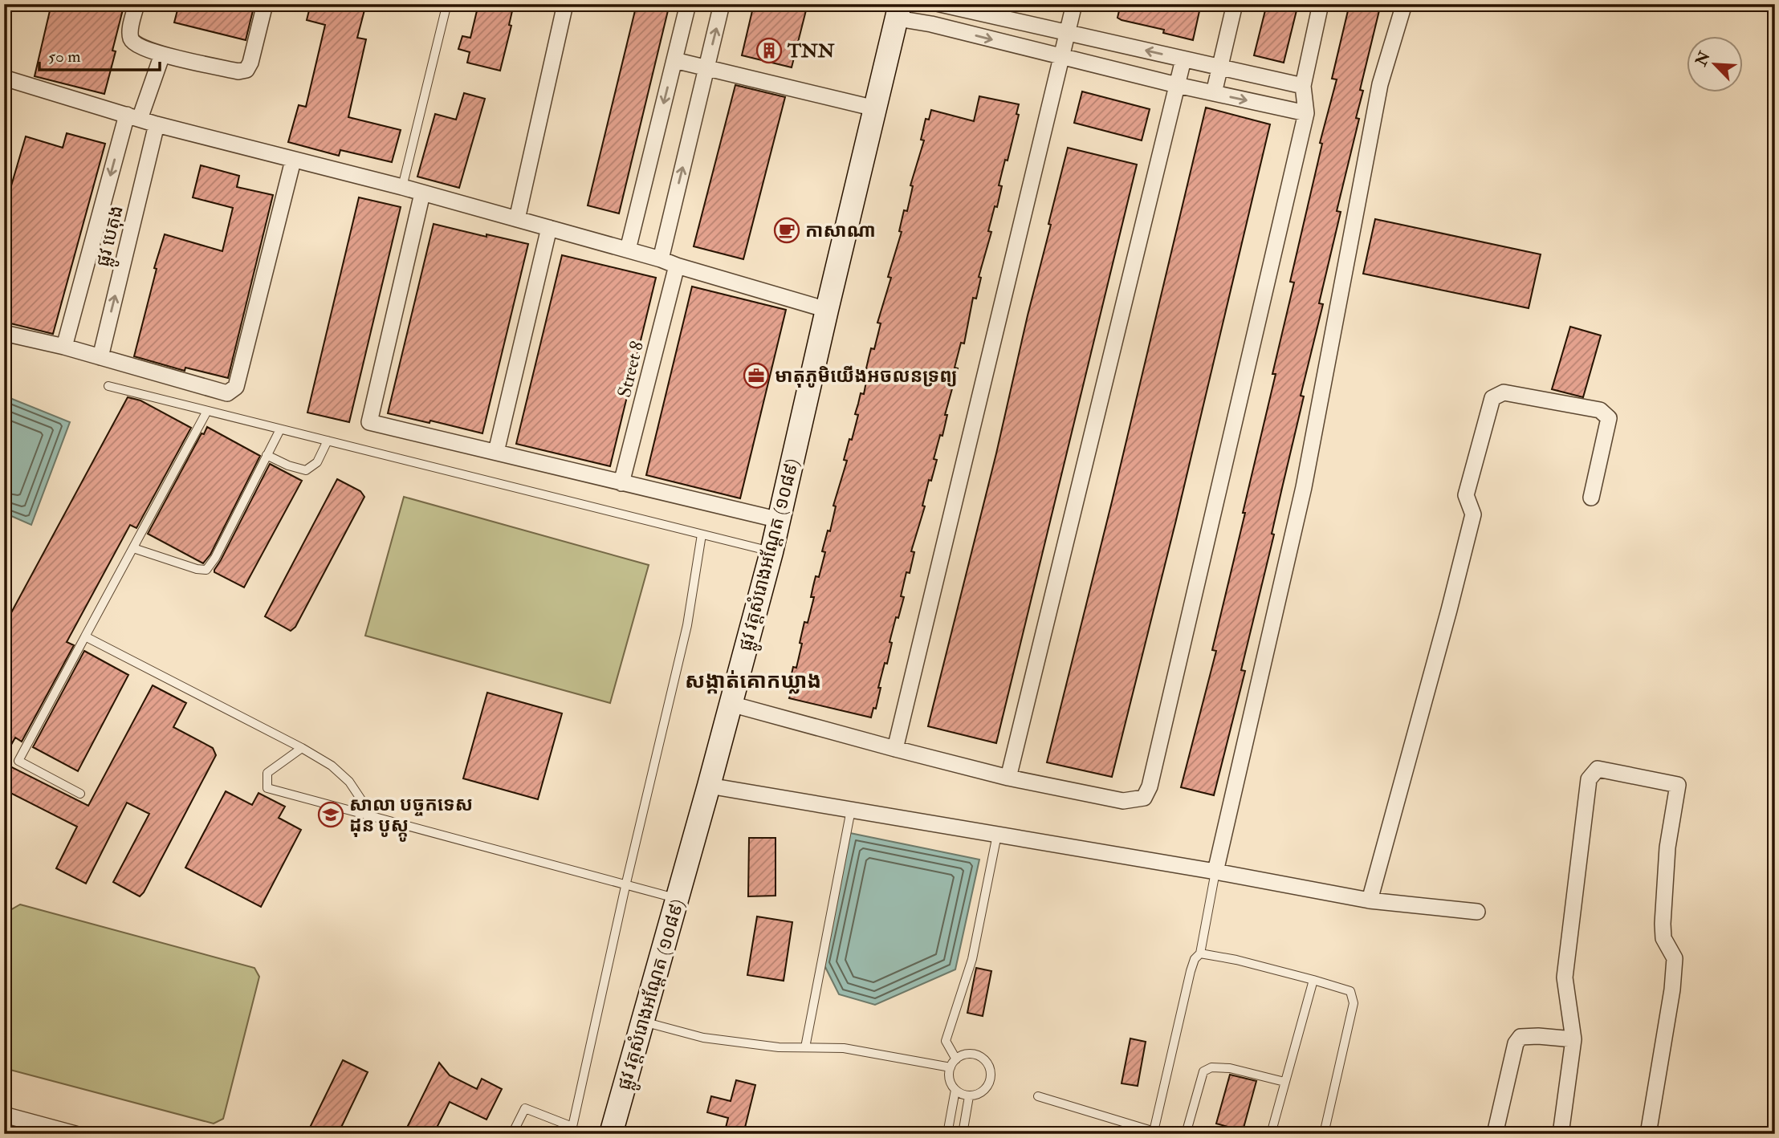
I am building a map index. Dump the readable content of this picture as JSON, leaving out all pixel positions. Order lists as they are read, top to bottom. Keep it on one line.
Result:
{"streets":{"main road":["ផ្លូវ វត្តសំរោងអណ្ដែត (១០៨៩)"],"street":["ផ្លូវ បេតុង","Street 8"]},"districts":["សង្កាត់គោកឃ្លាង"],"places":{"building":["TNN"],"cafe":["កាសាណា"],"office":["មាតុភូមិយើងអចលនទ្រព្យ"],"school or university":["សាលា បច្ចកទេស ដុន បូស្កូ"]},"scale_bar":"50 m","north":"top left"}
